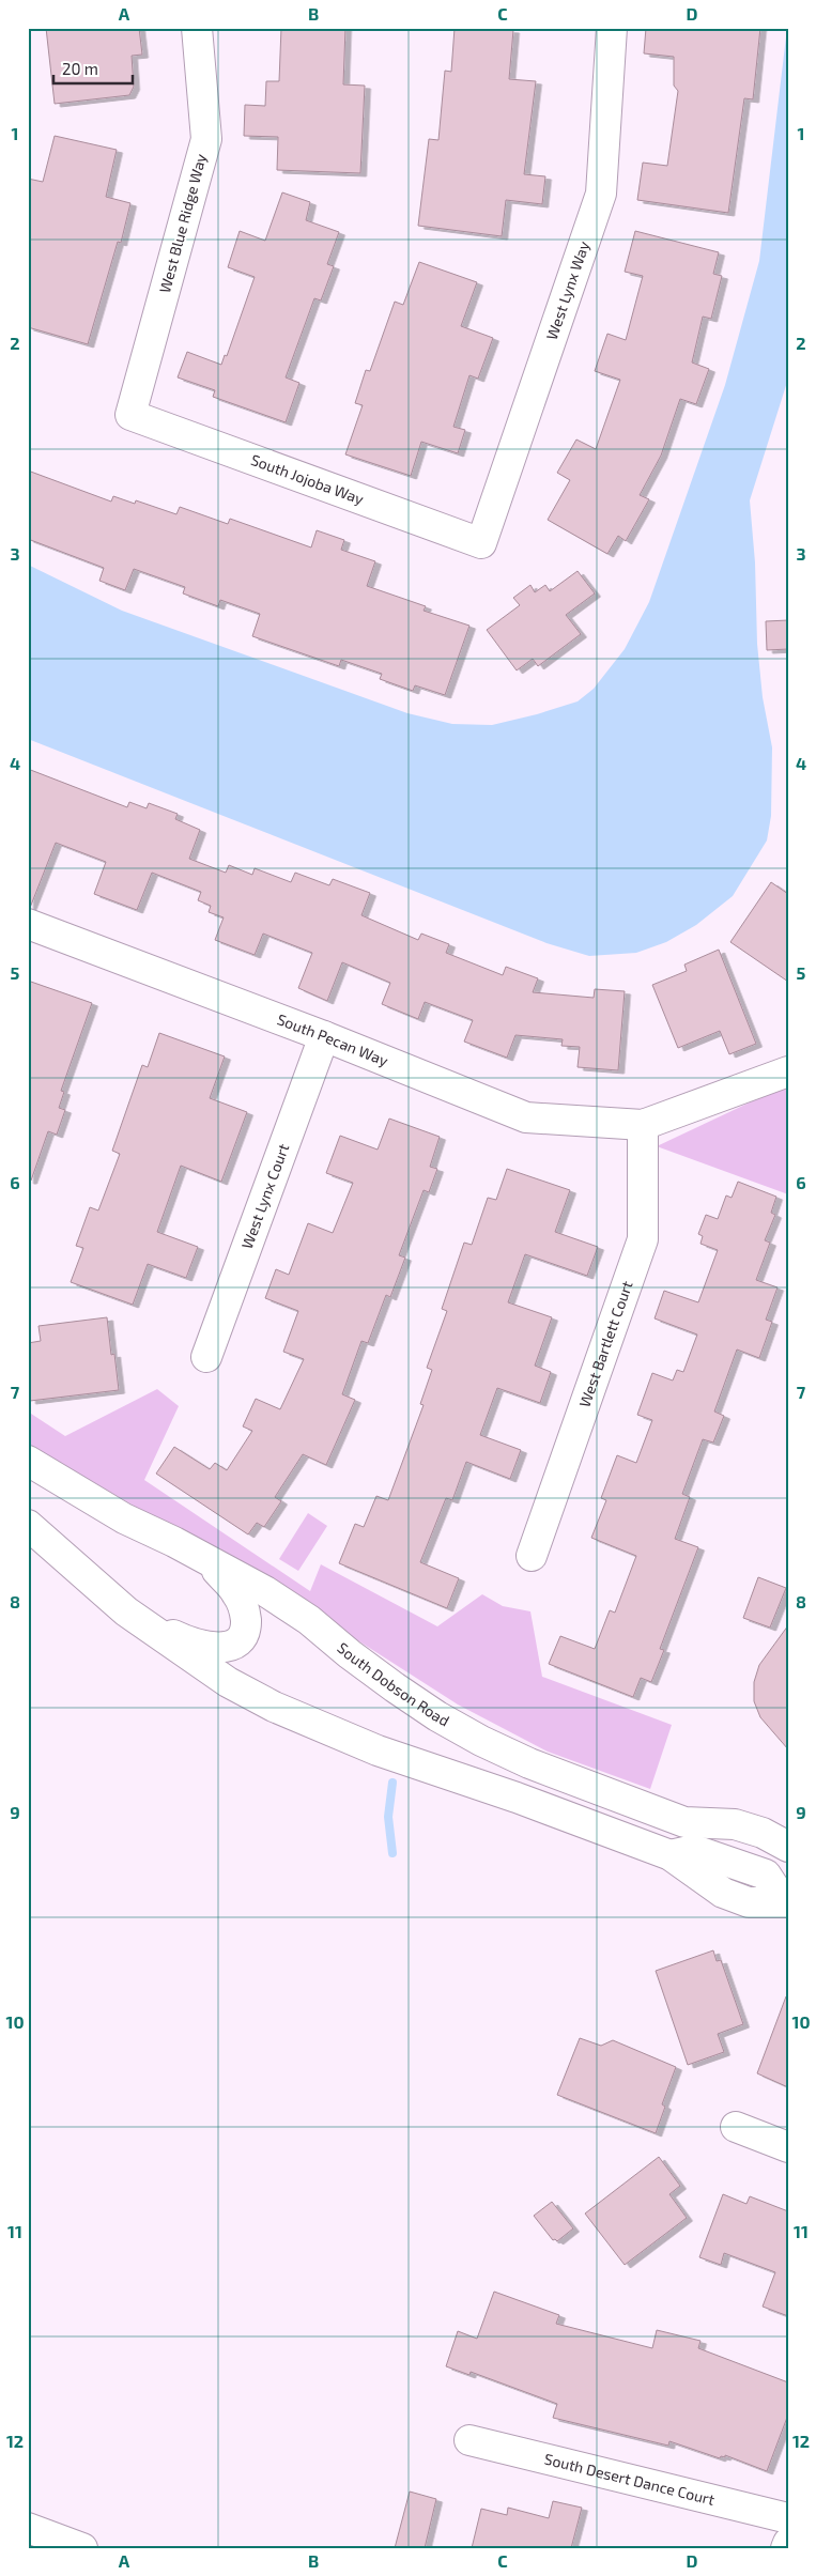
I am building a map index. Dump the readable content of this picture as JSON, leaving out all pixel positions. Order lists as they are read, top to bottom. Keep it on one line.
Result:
{"streets":{"street":["West Blue Ridge Way","West Lynx Way","South Jojoba Way","South Pecan Way","West Lynx Court","West Bartlett Court","South Dobson Road","South Desert Dance Court"]},"crossings":[["West Blue Ridge Way","South Jojoba Way"],["West Lynx Way","South Jojoba Way"],["South Pecan Way","West Lynx Court"],["South Pecan Way","West Bartlett Court"]],"scale_bar":"20 m","grid":{"columns":["A","B","C","D"],"rows":["1","2","3","4","5","6","7","8","9","10","11","12"]}}
